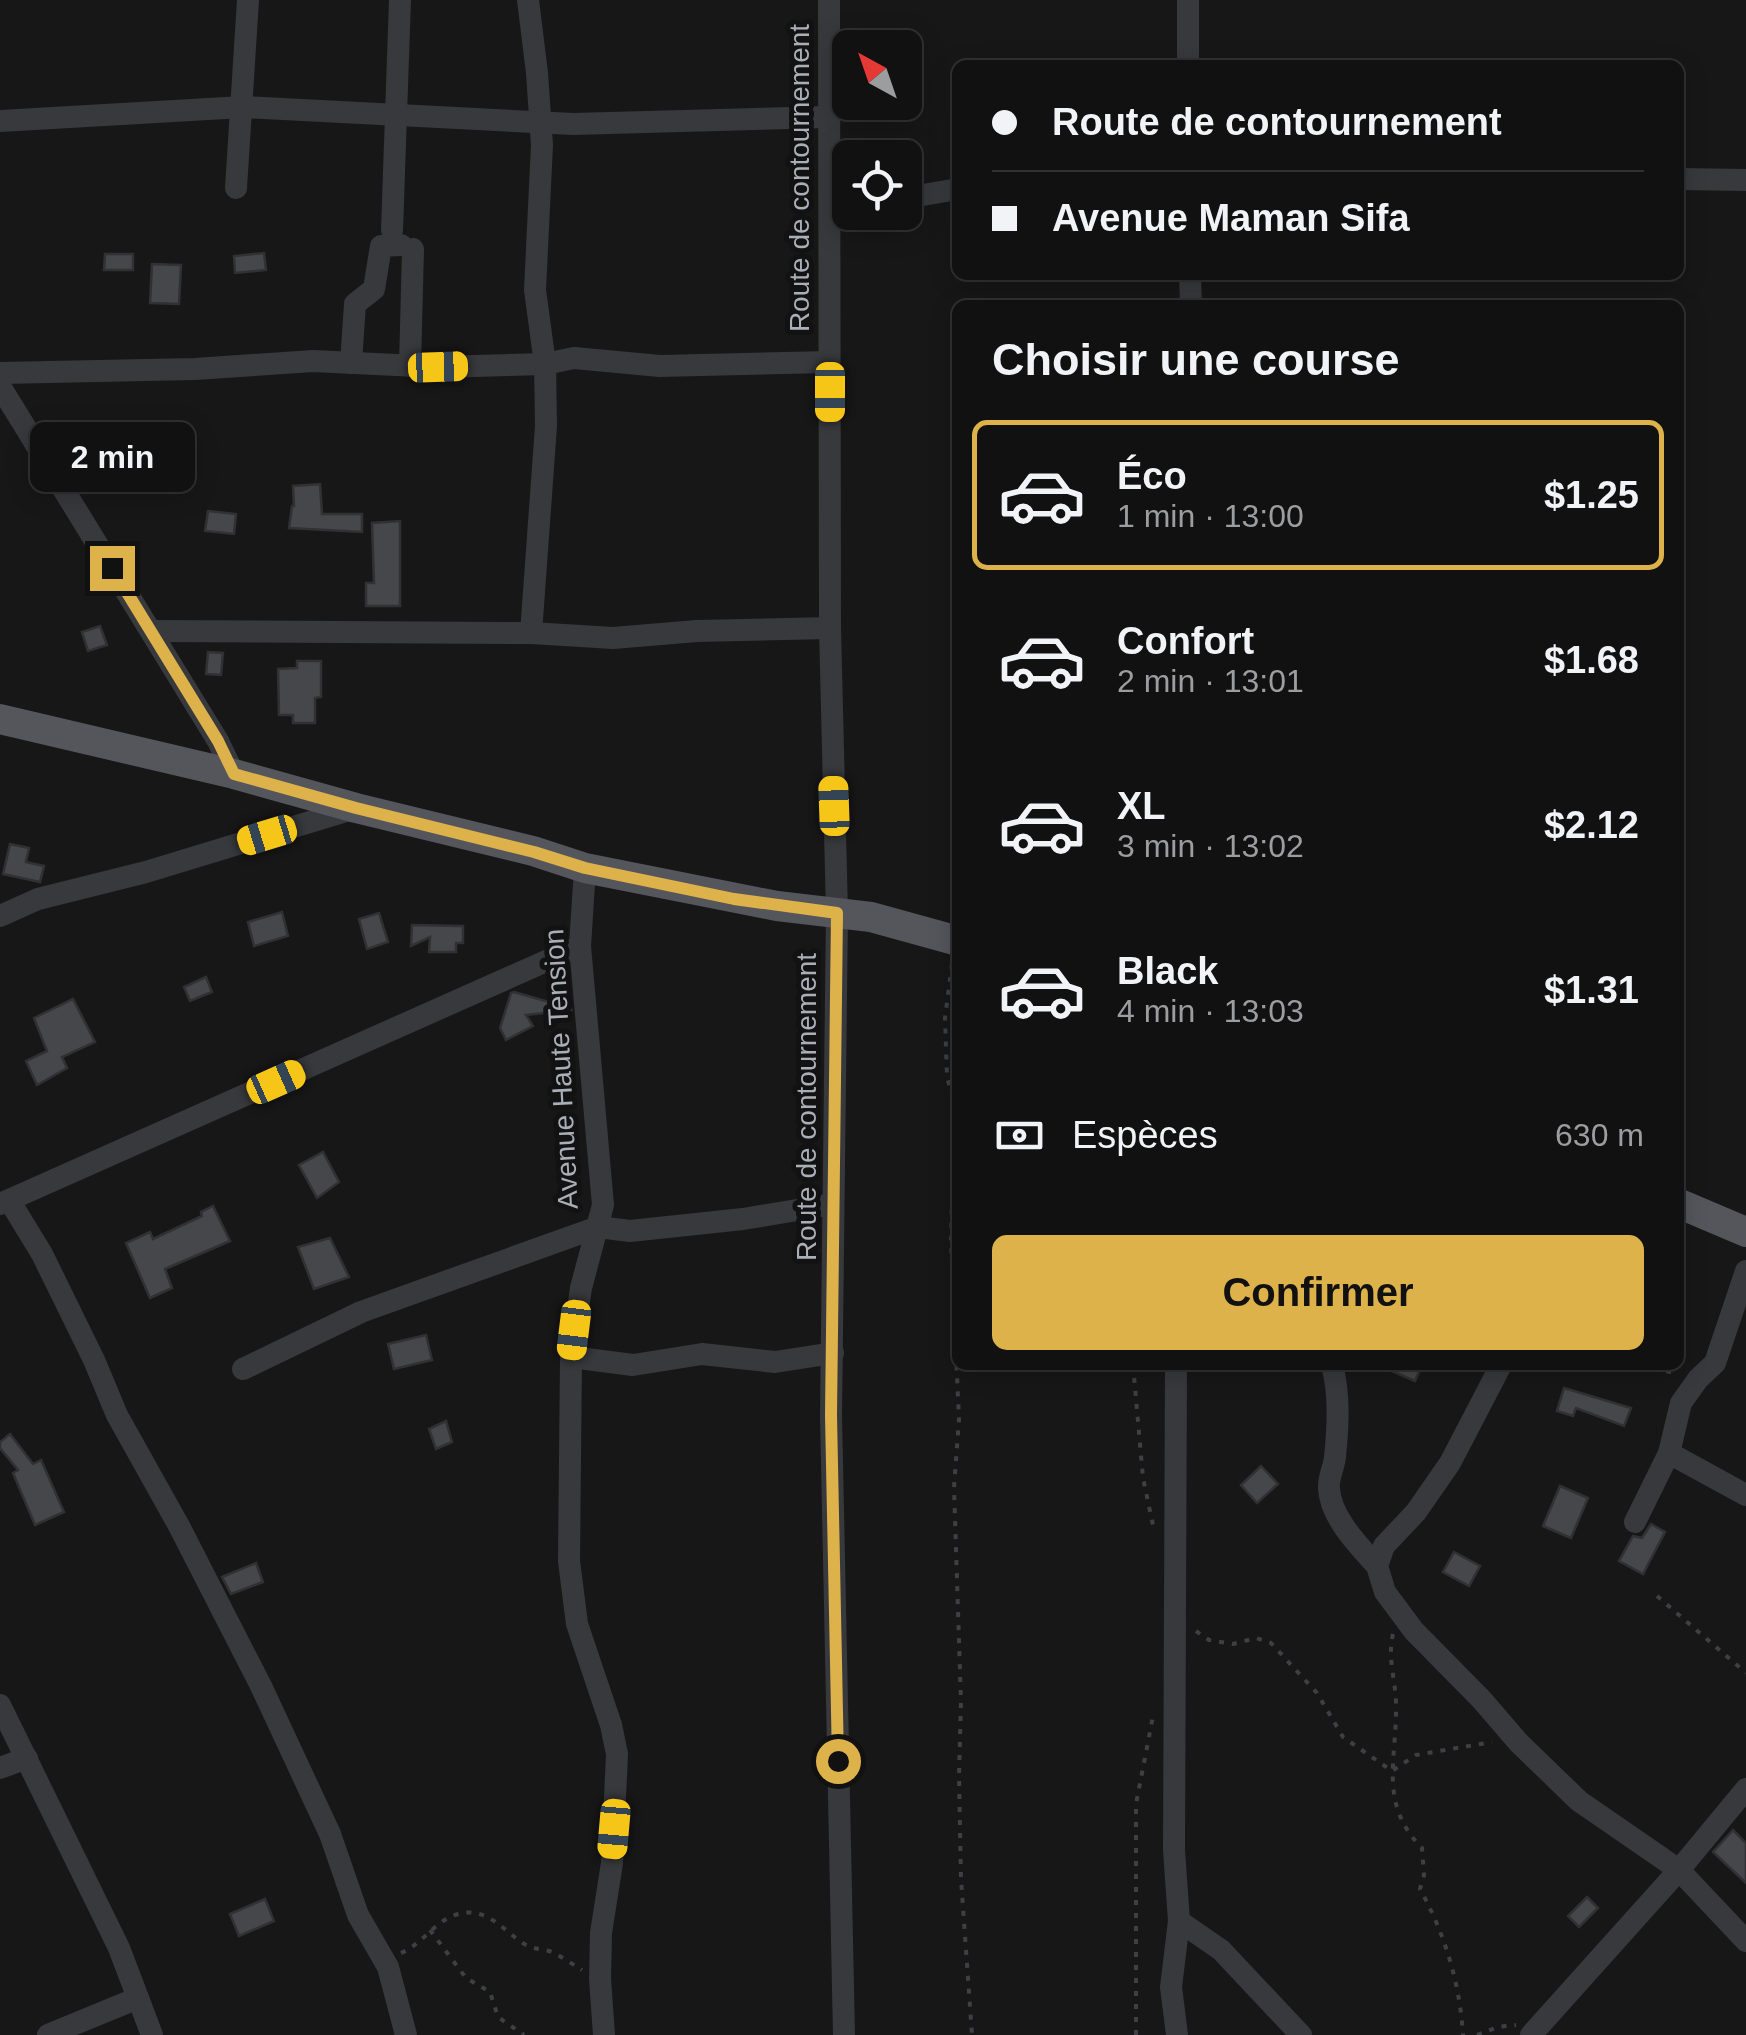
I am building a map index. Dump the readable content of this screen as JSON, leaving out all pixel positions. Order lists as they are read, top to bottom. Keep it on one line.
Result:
{"streets":{"street":["Route de contournement","Avenue Haute Tension"]},"north":"top left","page":{"banner":["Route de contournement","Avenue Maman Sifa"],"heading":"Choisir une course","list":[{"name":"Éco","note":"1 min · 13:00","value":"$1.25"},{"name":"Confort","note":"2 min · 13:01","value":"$1.68"},{"name":"XL","note":"3 min · 13:02","value":"$2.12"},{"name":"Black","note":"4 min · 13:03","value":"$1.31"}],"bubble":"2 min","pay":["Espèces","630 m"],"buttons":"Confirmer"}}
